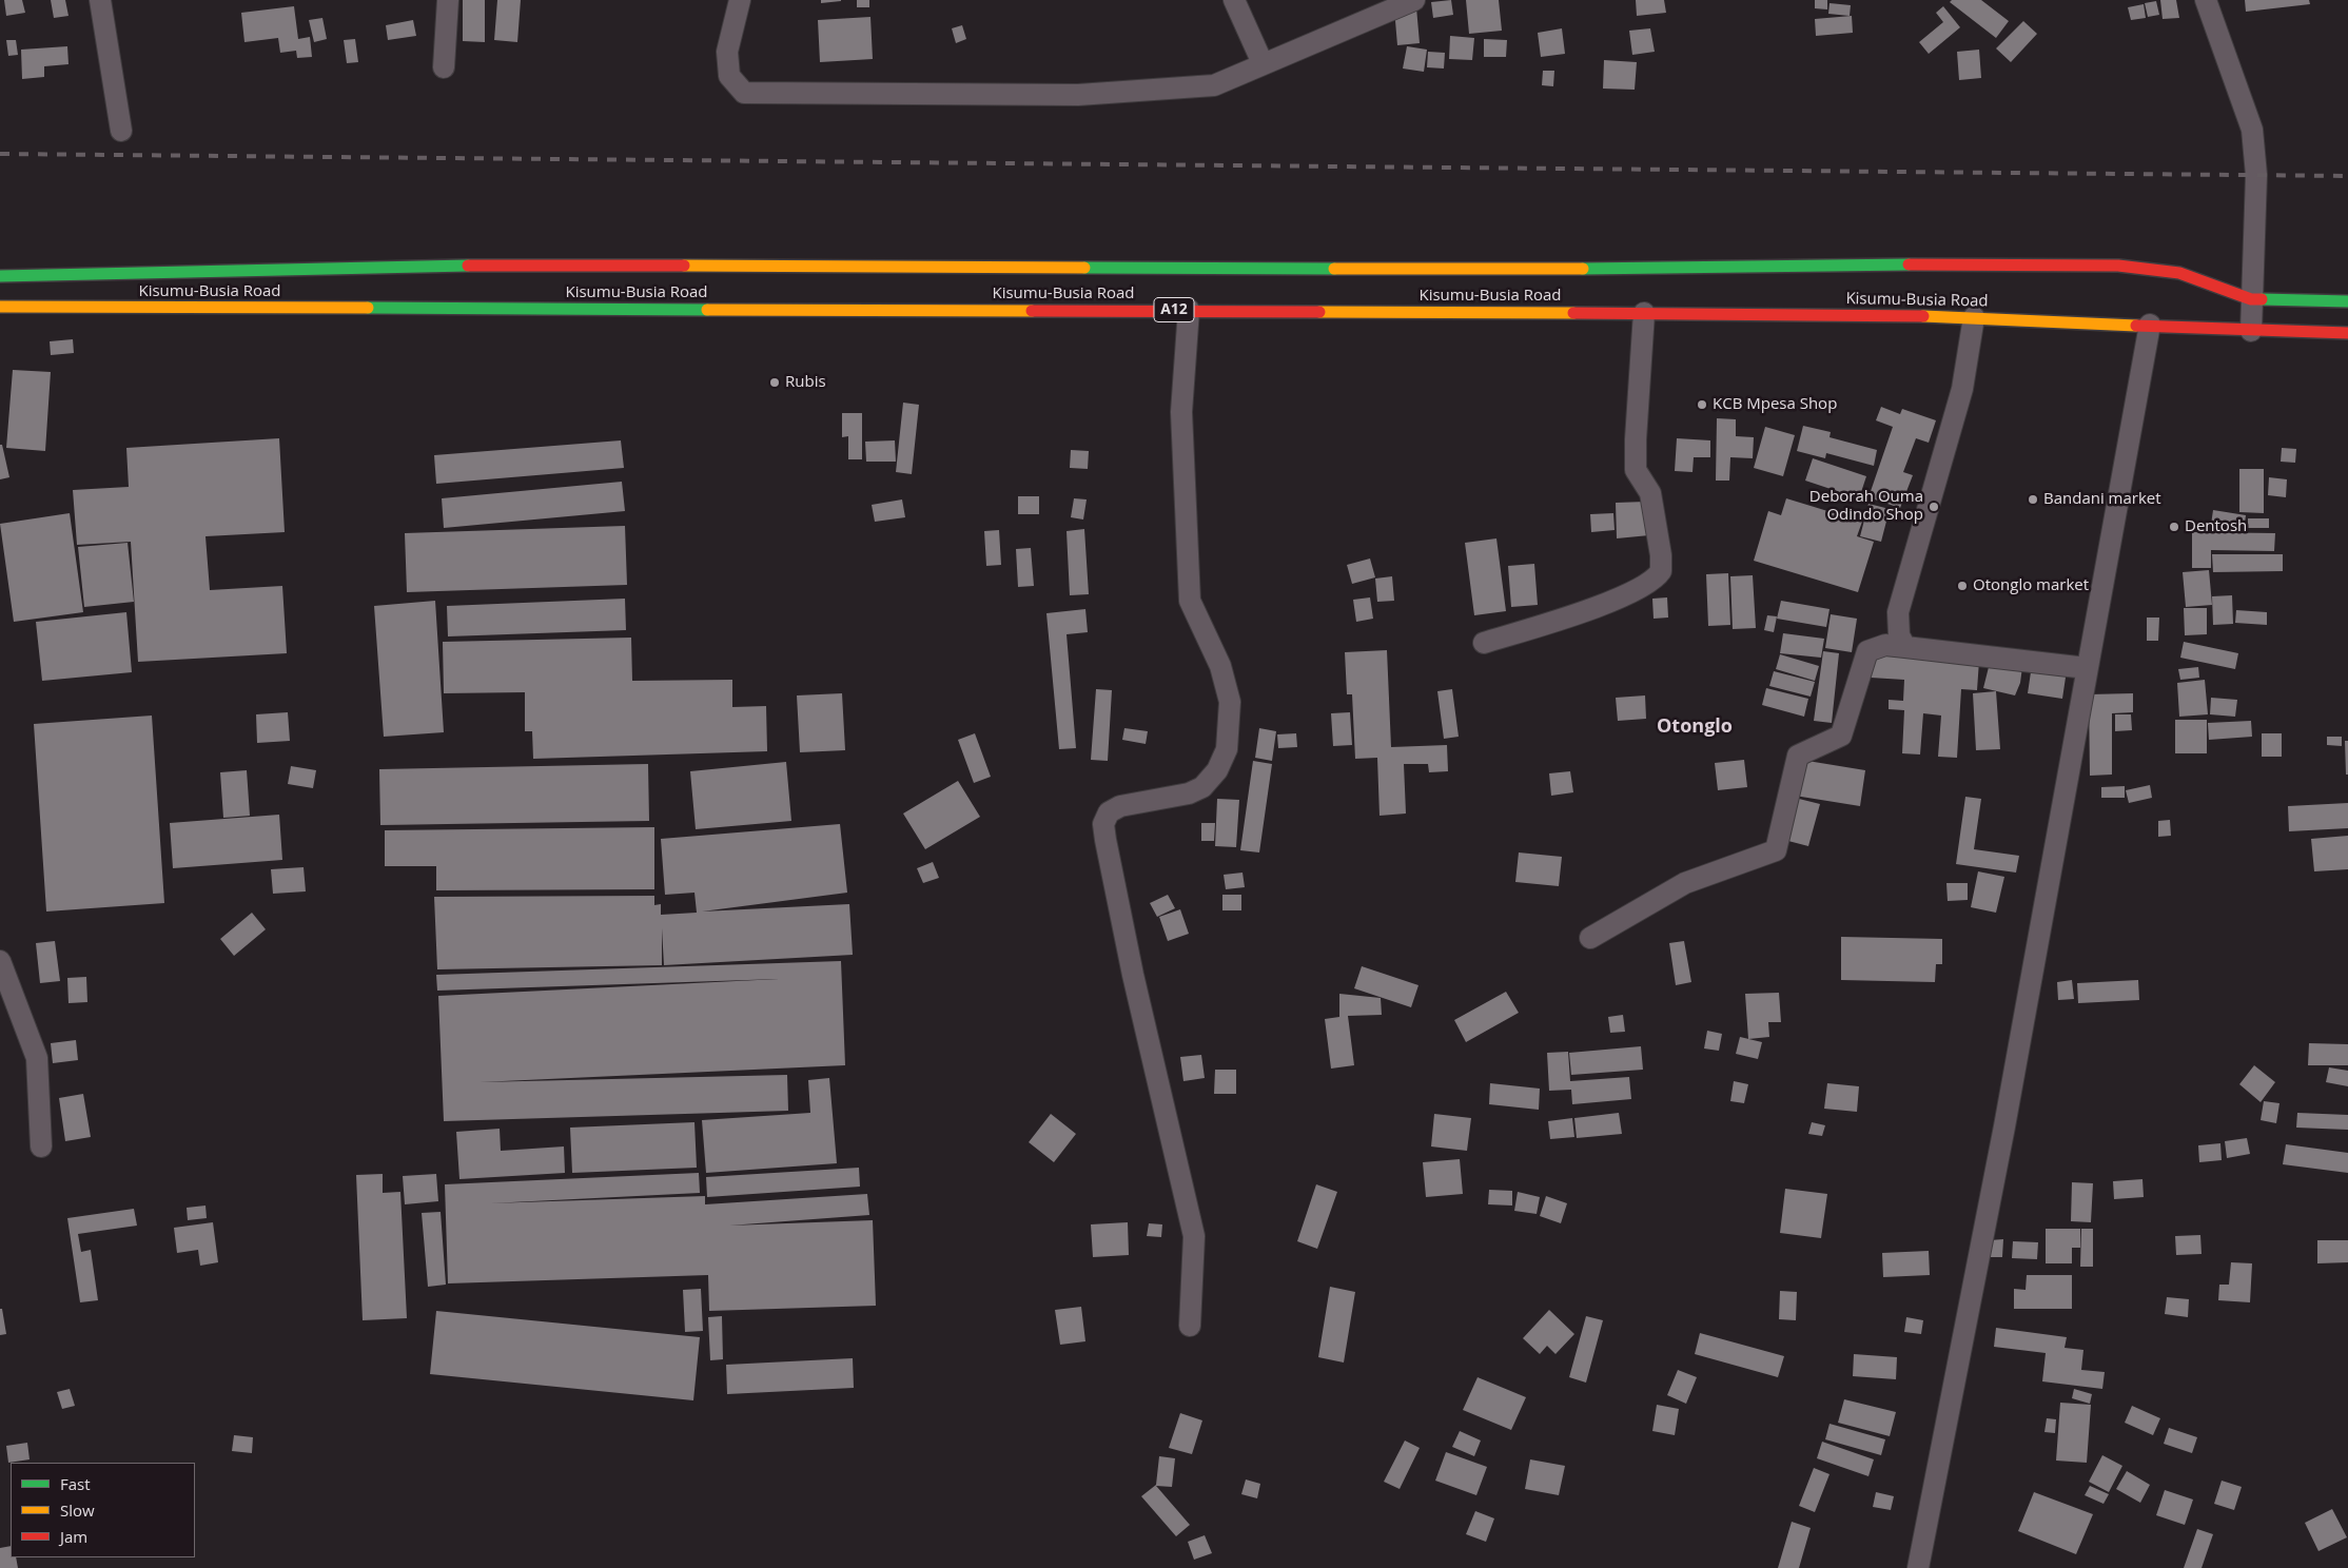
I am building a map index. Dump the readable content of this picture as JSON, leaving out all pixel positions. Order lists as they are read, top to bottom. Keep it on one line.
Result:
{"streets":{"main road":["Kisumu-Busia Road","A12"]},"districts":["Otonglo"],"places":["Rubis","KCB Mpesa Shop","Bandani market","Deborah Ouma Odindo Shop","Dentosh","Otonglo market"],"legend":["Fast","Slow","Jam"]}
